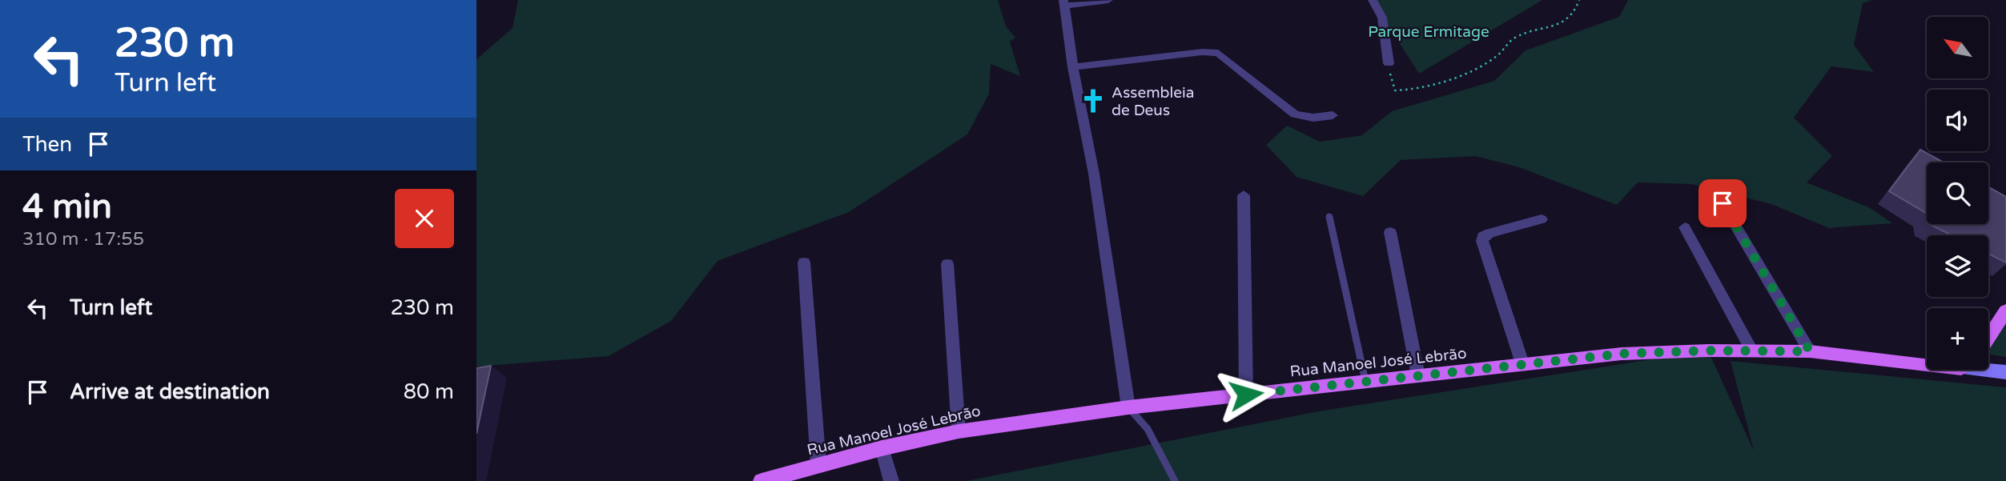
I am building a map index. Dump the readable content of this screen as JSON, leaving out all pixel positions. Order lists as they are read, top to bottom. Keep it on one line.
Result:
{"streets":{"main road":["Rua Manoel José Lebrão"]},"parks":["Parque Ermitage"],"places":{"church":["Assembleia de Deus"]},"north":"top left","page":{"turn":["230 m","Turn left"],"map_buttons":"+","then":"Then","heading":["4 min","310 m · 17:55"],"list":[{"name":"Turn left","value":"230 m"},{"name":"Arrive at destination","value":"80 m"}]}}
